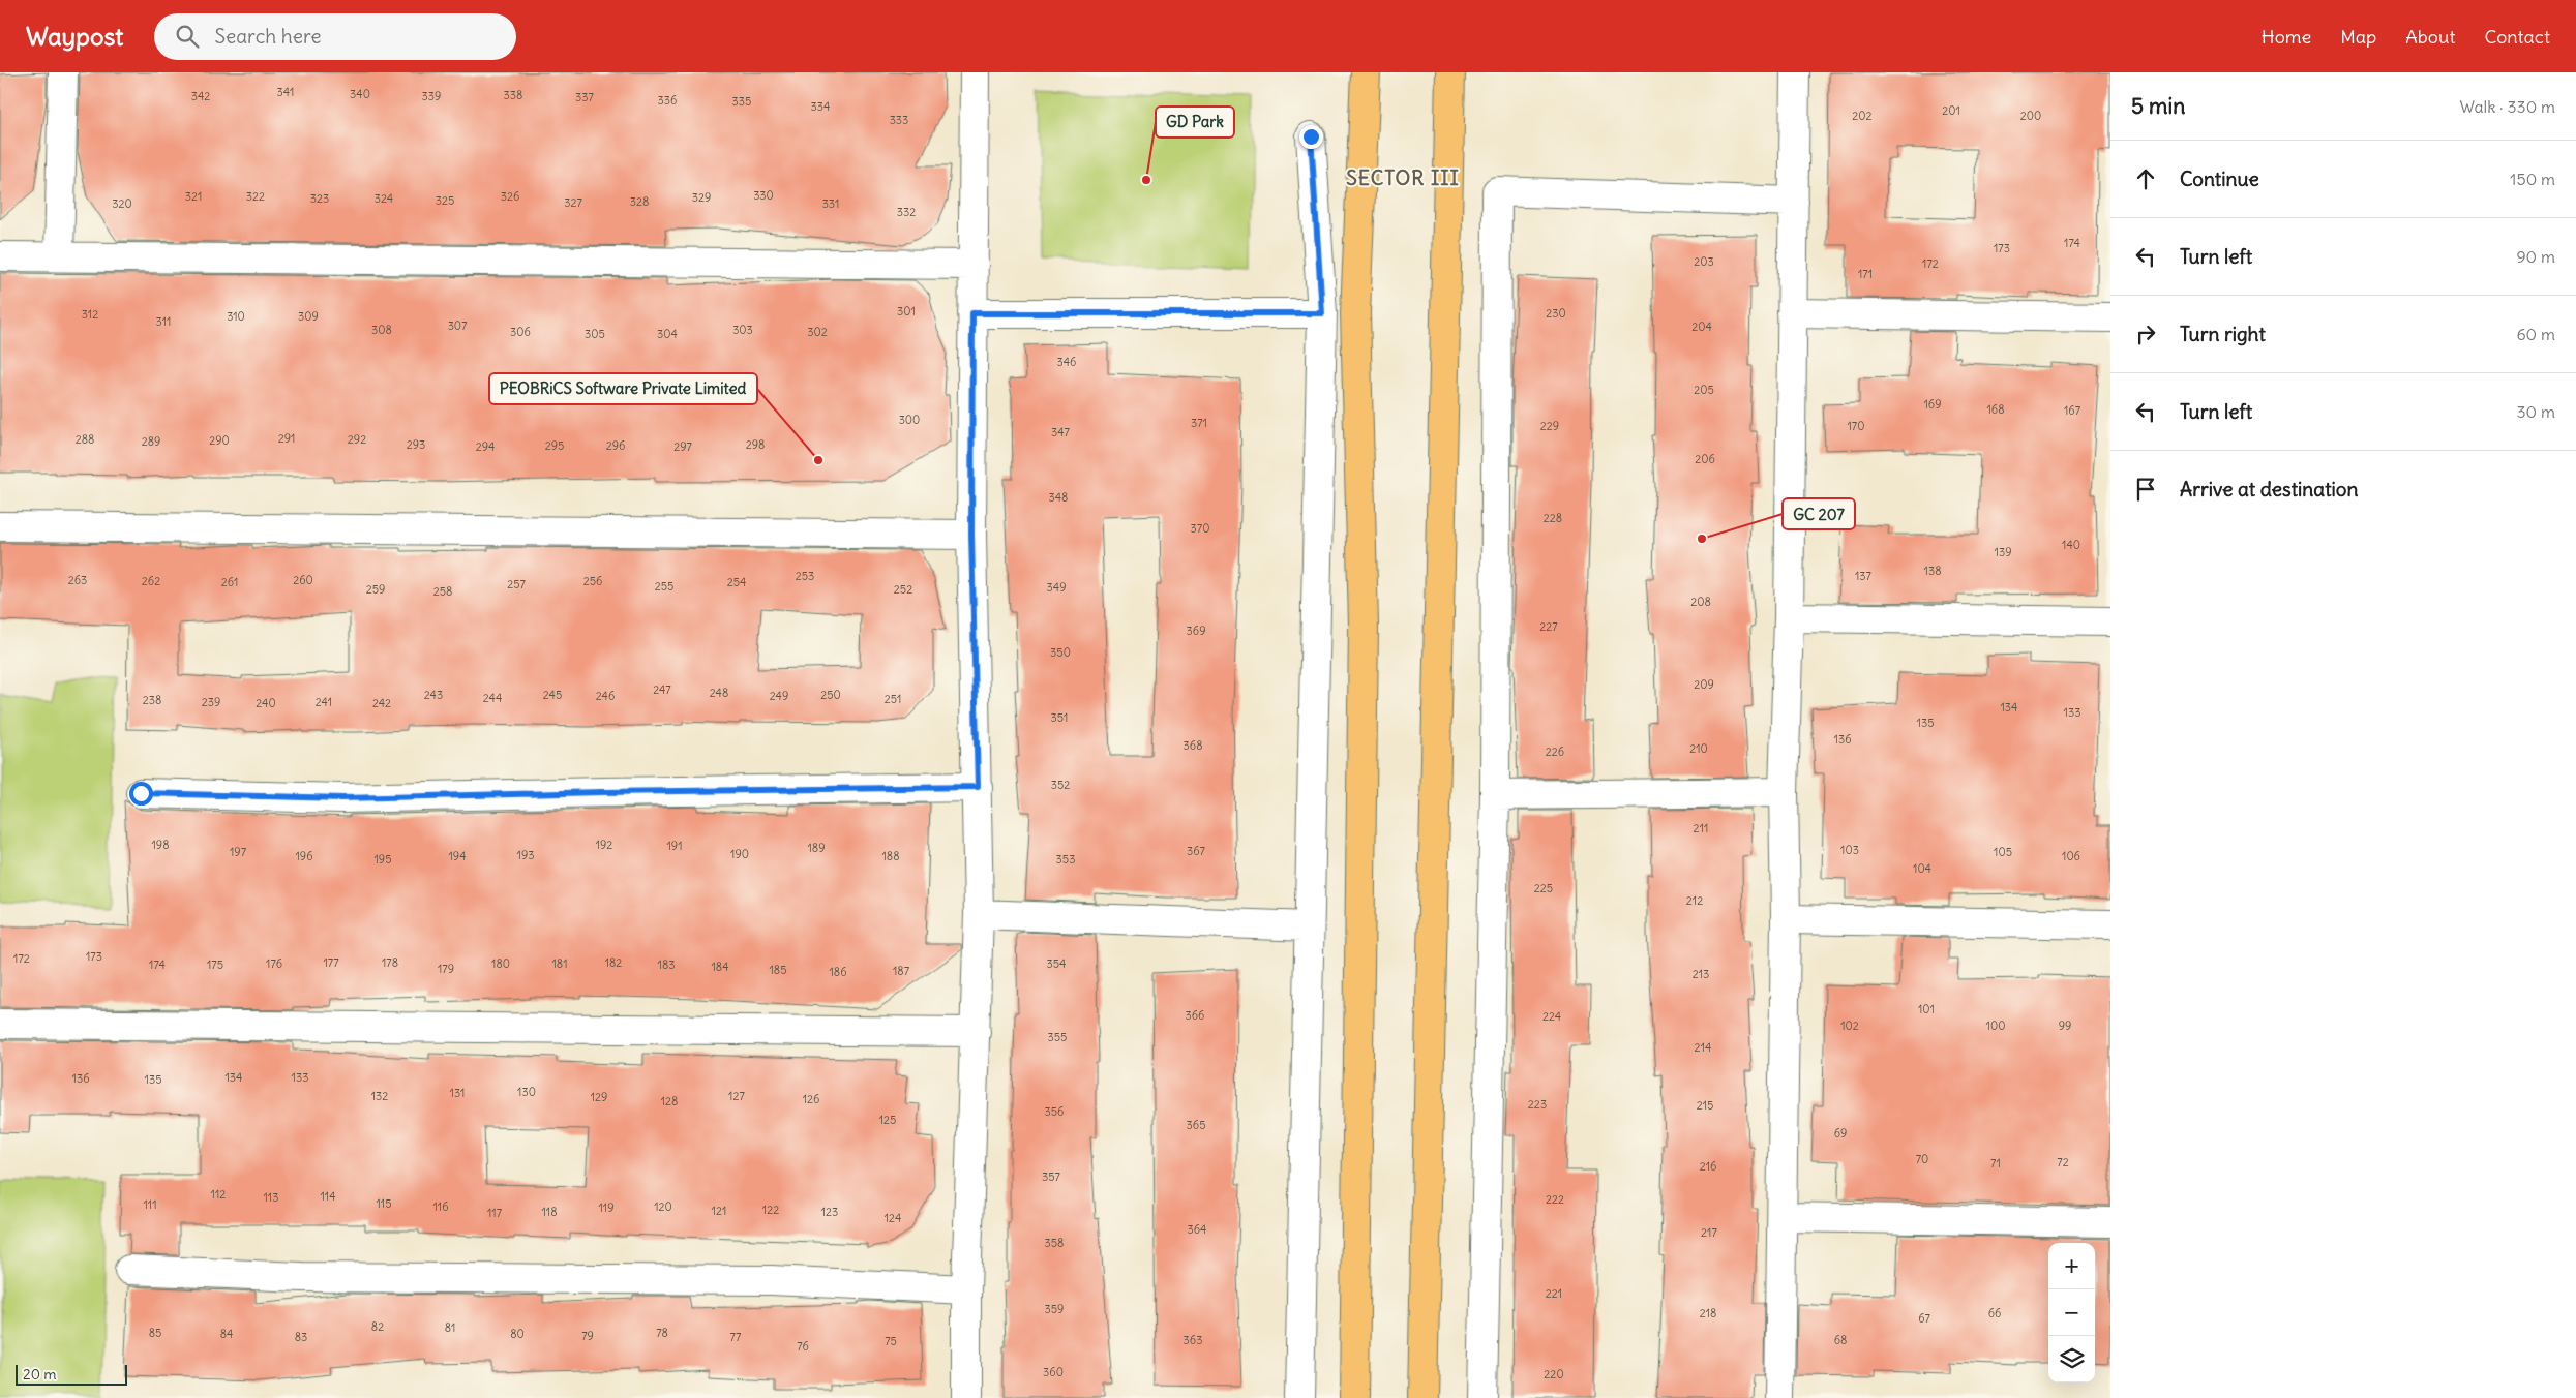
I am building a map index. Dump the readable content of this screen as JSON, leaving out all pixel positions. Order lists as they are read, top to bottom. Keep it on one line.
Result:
{"districts":["SECTOR III"],"places":["GD Park","PEOBRiCS Software Private Limited","GC 207"],"house_numbers":["341","340","338","342","339","337","336","335","334","201","202","200","333","330","321","322","326","329","323","324","325","328","327","320","331","332","174","173","203","172","171","301","230","312","310","309","311","307","204","308","303","306","302","305","304","346","205","169","168","167","300","371","229","170","347","291","288","292","290","289","293","298","295","296","294","297","206","348","228","370","140","139","138","253","137","263","260","262","256","261","254","257","255","349","259","252","258","208","227","369","350","209","247","248","243","245","250","246","249","244","251","238","239","241","240","242","134","133","351","135","136","368","210","226","352","211","198","192","191","189","103","367","197","105","190","193","196","194","188","106","195","353","104","225","212","173","172","177","178","182","176","180","181","354","174","175","183","184","179","185","187","186","213","101","366","224","102","100","99","355","214","134","133","136","135","130","131","132","127","129","126","128","223","215","356","125","365","69","70","72","71","216","357","112","114","113","222","115","111","116","120","119","122","121","118","123","117","124","364","217","358","221","359","218","66","67","82","81","85","78","84","80","79","83","77","363","68","75","76","360","220"],"scale_bar":"20 m","page":{"header":"Waypost","search":"Search here","nav":["Home","Map","About","Contact"],"heading":["5 min","Walk · 330 m"],"list":[["Continue","150 m"],["Turn left","90 m"],["Turn right","60 m"],["Turn left","30 m"],"Arrive at destination"],"map_buttons":["+","−"],"scale":"20 m"}}
